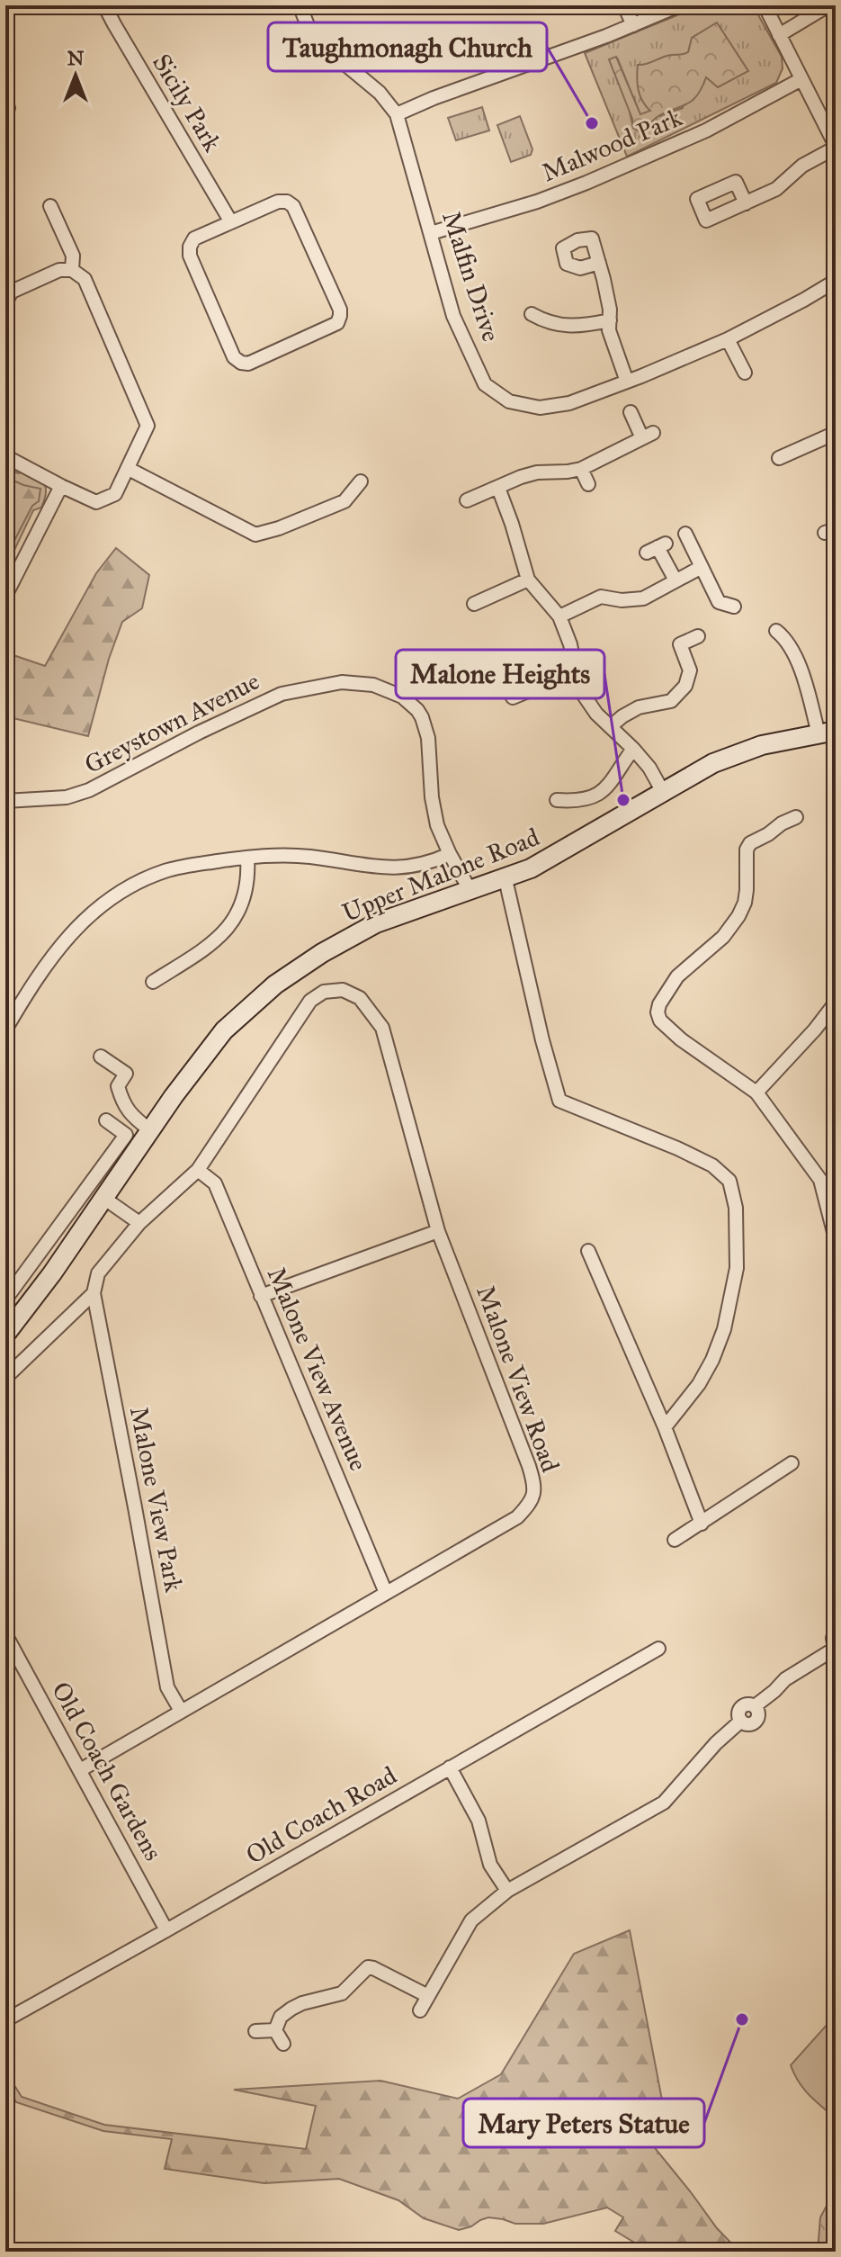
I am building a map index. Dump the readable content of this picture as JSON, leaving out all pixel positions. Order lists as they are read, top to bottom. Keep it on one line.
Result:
{"streets":{"main road":["Upper Malone Road"],"street":["Sicily Park","Malwood Park","Malfin Drive","Greystown Avenue","Malone View Avenue","Malone View Road","Malone View Park","Old Coach Gardens","Old Coach Road"]},"crossings":[["Malwood Park","Malfin Drive"],["Greystown Avenue","Upper Malone Road"],["Malone View Avenue","Malone View Road"],["Malone View Road","Malone View Park"],["Malone View Road","Old Coach Gardens"],["Old Coach Gardens","Old Coach Road"]],"places":["Taughmonagh Church","Malone Heights","Mary Peters Statue"],"north":"top"}
